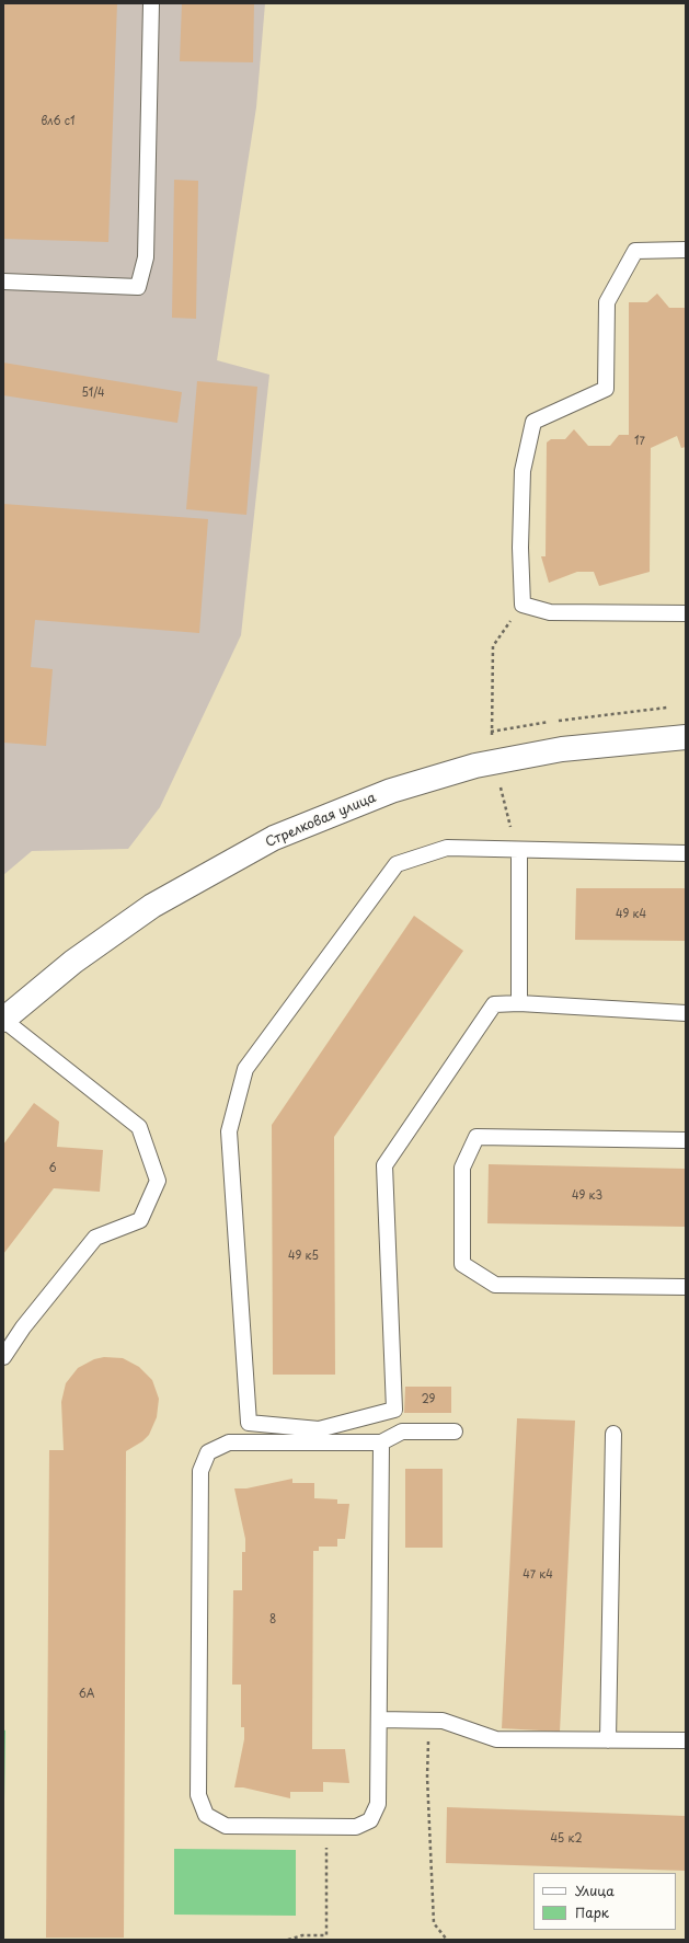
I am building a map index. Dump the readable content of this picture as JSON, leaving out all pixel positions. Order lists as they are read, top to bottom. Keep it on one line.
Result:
{"streets":{"street":["Стрелковая улица"]},"house_numbers":["вл6 с1","51/4","17","49 к4","6","49 к3","49 к5","29","47 к4","8","6А","45 к2"],"legend":["Улица","Парк"]}
